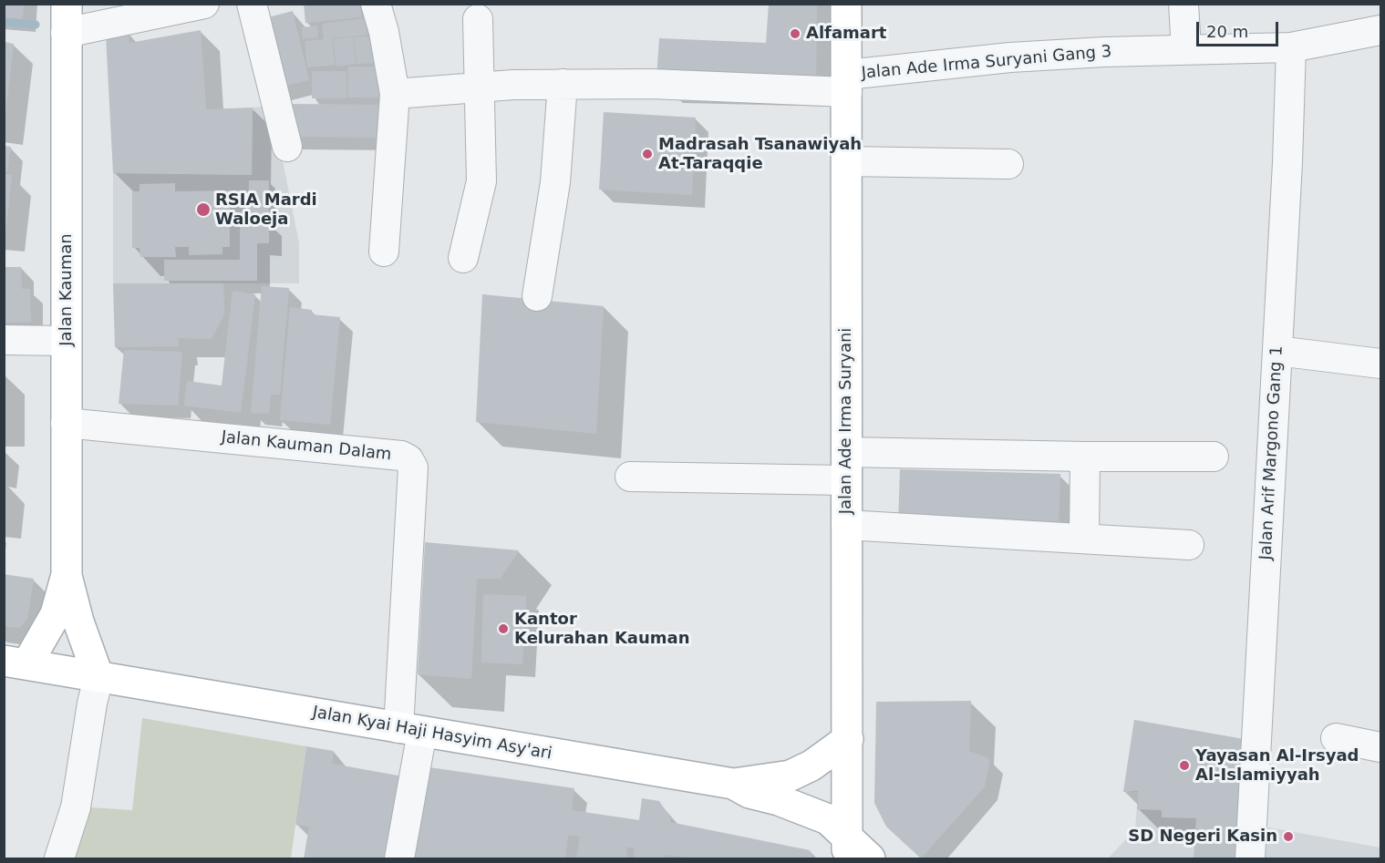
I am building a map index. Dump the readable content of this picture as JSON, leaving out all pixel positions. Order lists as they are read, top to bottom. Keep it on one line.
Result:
{"streets":{"main road":["Jalan Kauman","Jalan Ade Irma Suryani","Jalan Kyai Haji Hasyim Asy'ari"],"street":["Jalan Ade Irma Suryani Gang 3","Jalan Kauman Dalam","Jalan Arif Margono Gang 1"]},"crossings":[["Jalan Ade Irma Suryani Gang 3","Jalan Ade Irma Suryani"],["Jalan Ade Irma Suryani Gang 3","Jalan Arif Margono Gang 1"],["Jalan Kauman","Jalan Kauman Dalam"],["Jalan Kauman","Jalan Kyai Haji Hasyim Asy'ari"],["Jalan Ade Irma Suryani","Jalan Kyai Haji Hasyim Asy'ari"],["Jalan Kauman Dalam","Jalan Kyai Haji Hasyim Asy'ari"]],"places":["Alfamart","Madrasah Tsanawiyah At-Taraqqie","RSIA Mardi Waloeja","Kantor Kelurahan Kauman","Yayasan Al-Irsyad Al-Islamiyyah","SD Negeri Kasin"],"scale_bar":"20 m"}
